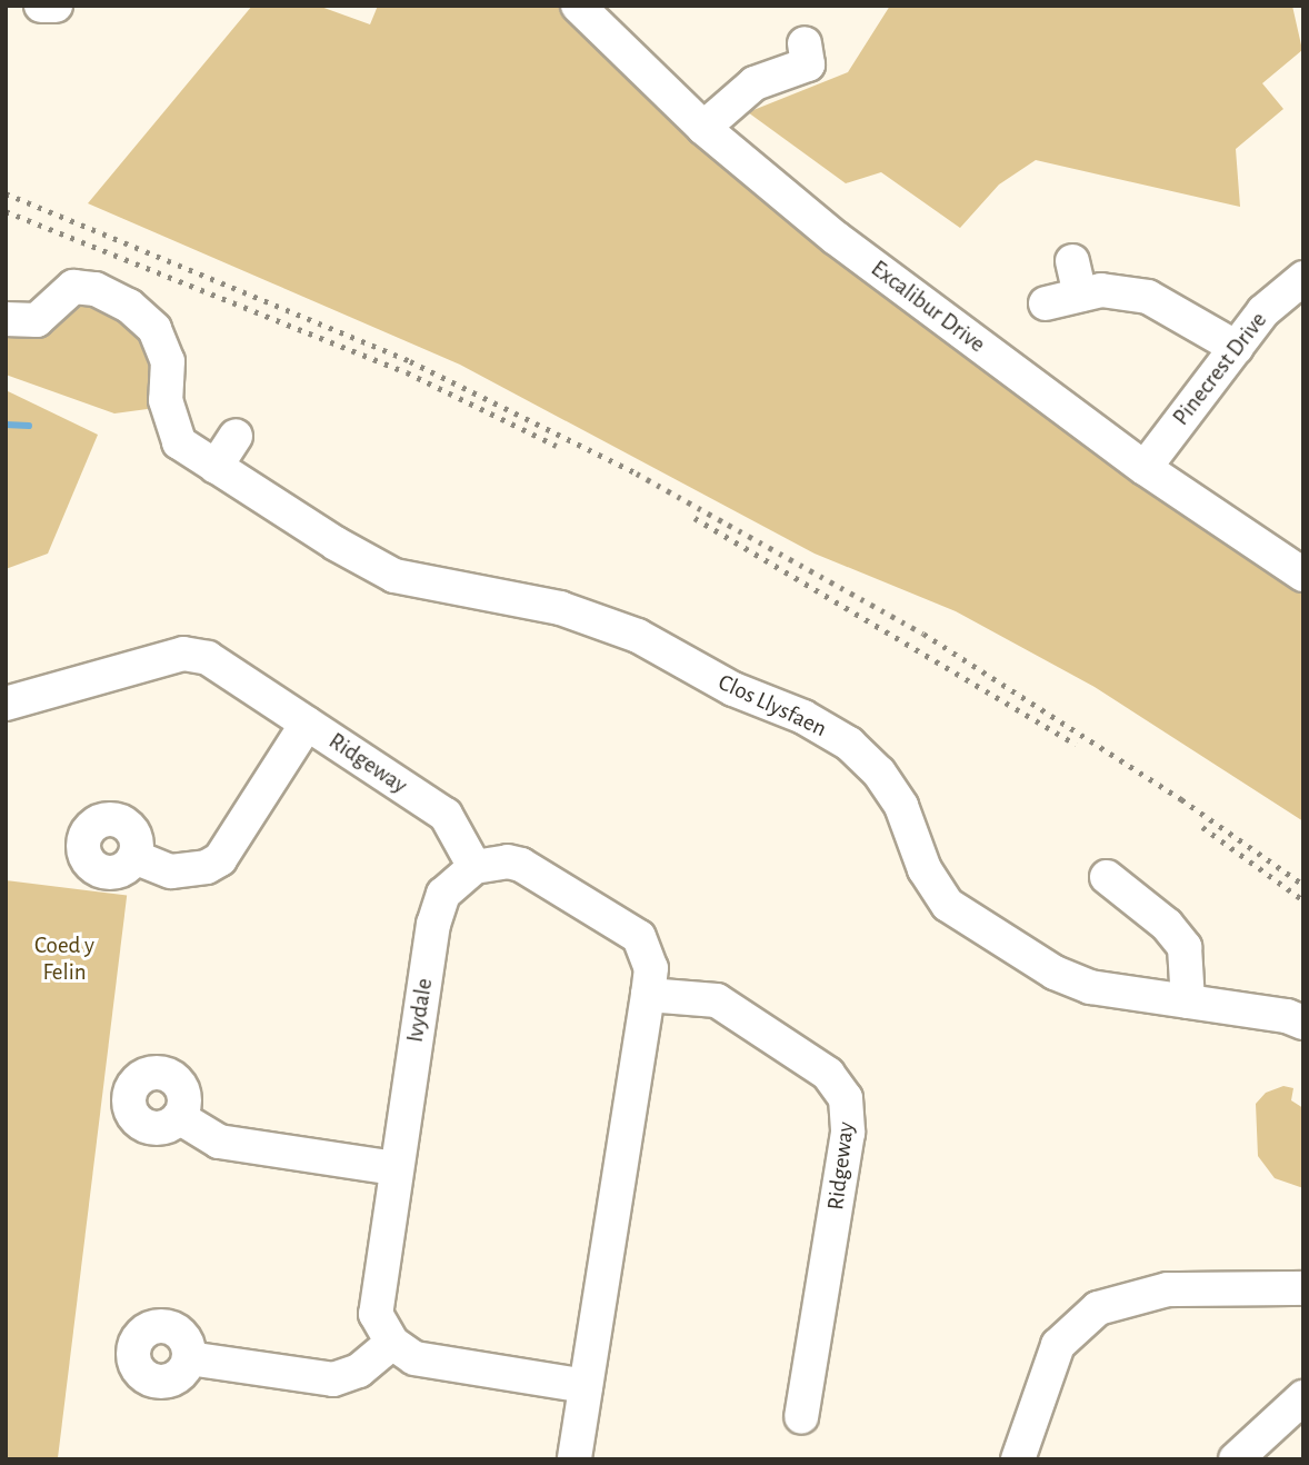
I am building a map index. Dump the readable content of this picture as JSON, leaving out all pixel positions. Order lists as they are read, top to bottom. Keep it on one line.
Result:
{"streets":{"street":["Excalibur Drive","Pinecrest Drive","Clos Llysfaen","Ridgeway","Ivydale"]},"crossings":[["Excalibur Drive","Pinecrest Drive"],["Ridgeway","Ivydale"]],"parks":["Coed y Felin"]}
